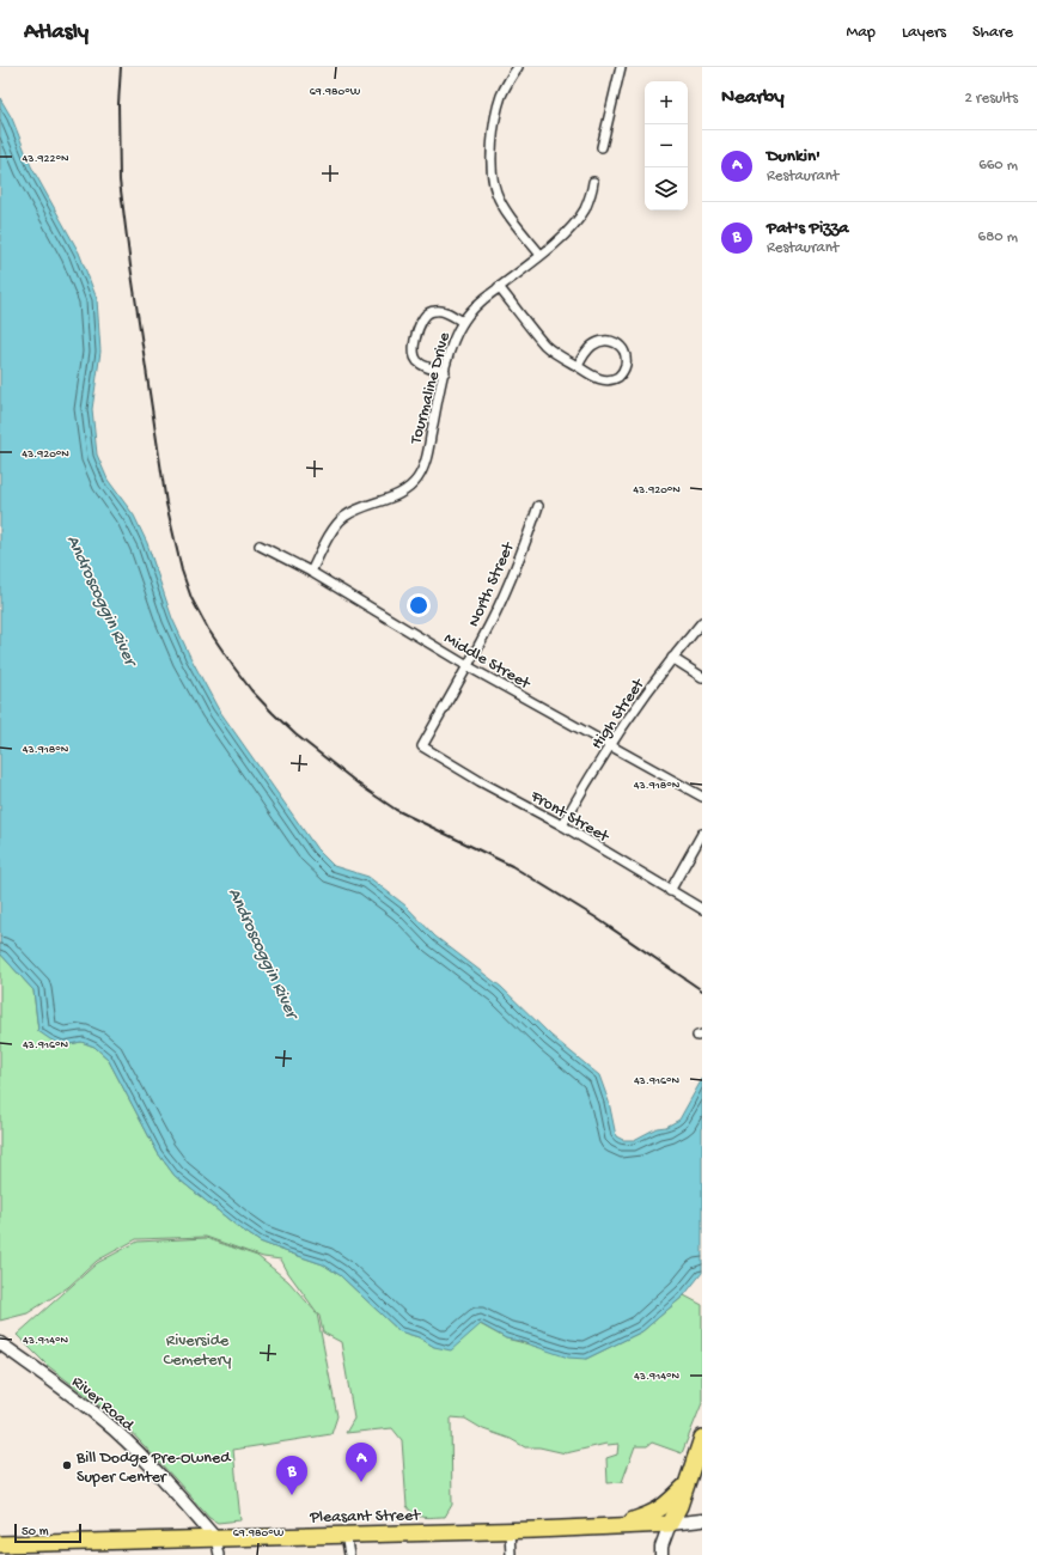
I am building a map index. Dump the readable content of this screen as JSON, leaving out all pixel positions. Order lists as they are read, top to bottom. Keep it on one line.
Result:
{"streets":{"highway":["Pleasant Street"],"street":["Tourmaline Drive","North Street","Middle Street","High Street","Front Street","River Road"]},"crossings":[["Tourmaline Drive","Middle Street"],["North Street","Middle Street"],["North Street","Front Street"],["Middle Street","High Street"],["High Street","Front Street"],["River Road","Pleasant Street"]],"water":["Androscoggin River"],"parks":["Riverside Cemetery"],"places":["Bill Dodge Pre-Owned Super Center"],"scale_bar":"50 m","page":{"header":"Atlasly","nav":["Map","Layers","Share"],"heading":["Nearby","2 results"],"map_buttons":["+","−"],"list":[{"mark":"A","name":"Dunkin'","note":"Restaurant","value":"660 m"},{"mark":"B","name":"Pat's Pizza","note":"Restaurant","value":"680 m"}],"pins":["A","B"],"scale":"50 m"},"coordinates":["69.980°W","43.922°N","43.920°N","43.918°N","43.916°N","43.914°N"]}
